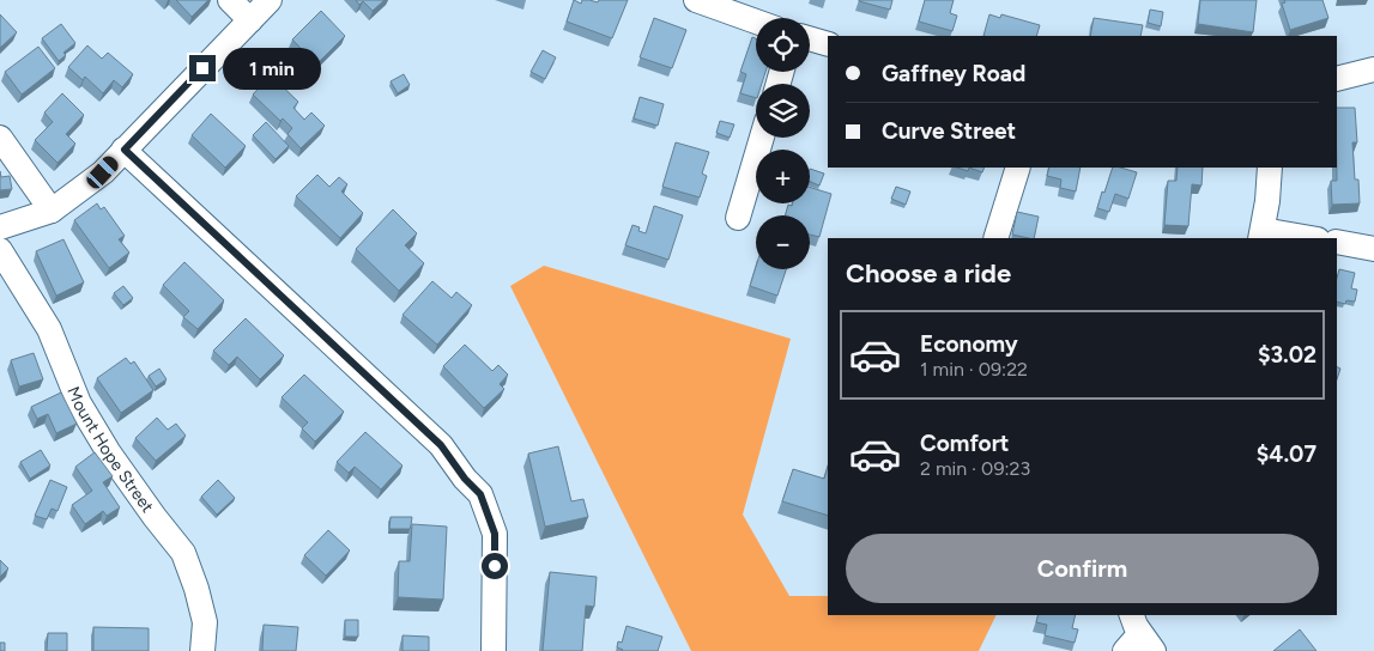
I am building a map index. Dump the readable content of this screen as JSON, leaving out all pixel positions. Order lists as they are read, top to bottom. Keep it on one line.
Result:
{"streets":{"street":["Mount Hope Street"]},"page":{"map_buttons":["+","−"],"banner":["Gaffney Road","Curve Street"],"bubble":"1 min","heading":"Choose a ride","list":[{"name":"Economy","note":"1 min · 09:22","value":"$3.02"},{"name":"Comfort","note":"2 min · 09:23","value":"$4.07"}],"buttons":"Confirm"}}
